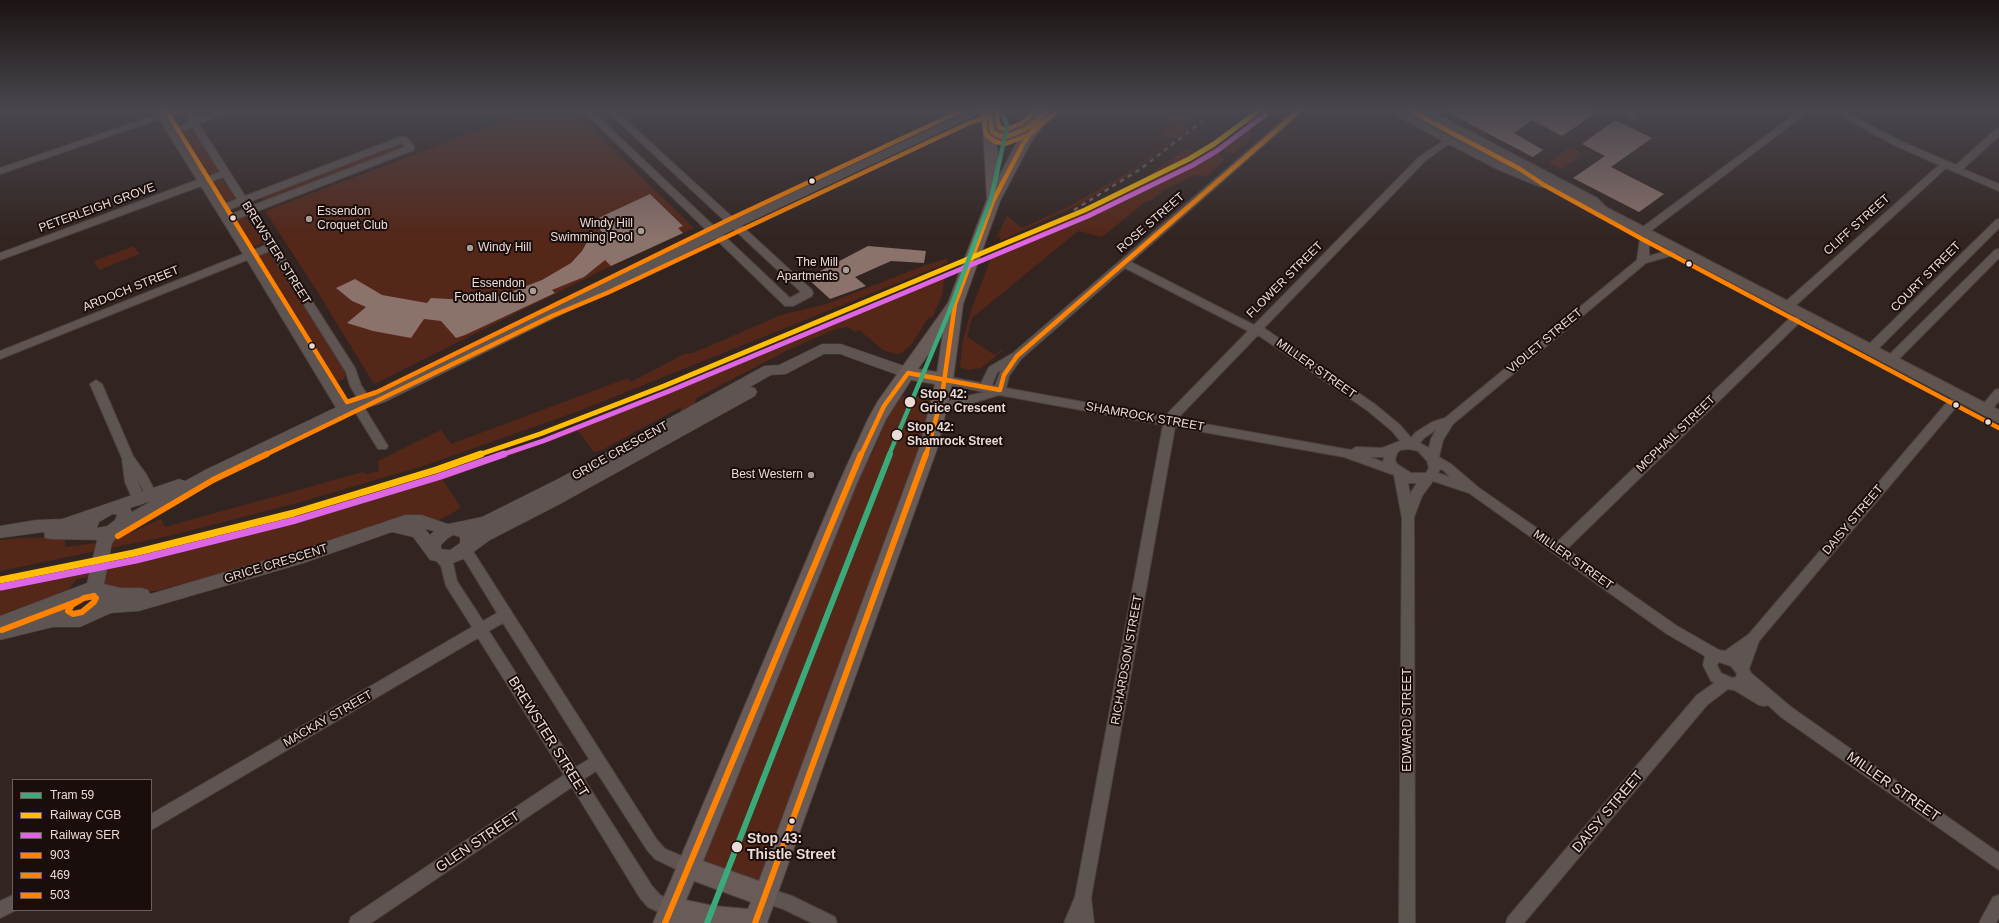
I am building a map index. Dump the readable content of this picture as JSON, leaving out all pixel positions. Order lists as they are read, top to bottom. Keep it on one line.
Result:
{"streets":{"street":["PETERLEIGH GROVE","ROSE STREET","CLIFF STREET","BREWSTER STREET","COURT STREET","FLOWER STREET","ARDOCH STREET","VIOLET STREET","MILLER STREET","SHAMROCK STREET","MCPHAIL STREET","GRICE CRESCENT","DAISY STREET","RICHARDSON STREET","MACKAY STREET","EDWARD STREET","GLEN STREET"]},"crossings":[["PETERLEIGH GROVE","BREWSTER STREET"],["ROSE STREET","MILLER STREET"],["ROSE STREET","SHAMROCK STREET"],["BREWSTER STREET","ARDOCH STREET"],["BREWSTER STREET","GRICE CRESCENT"],["BREWSTER STREET","MACKAY STREET"],["BREWSTER STREET","GLEN STREET"],["FLOWER STREET","MILLER STREET"],["FLOWER STREET","SHAMROCK STREET"],["FLOWER STREET","RICHARDSON STREET"],["VIOLET STREET","MILLER STREET"],["VIOLET STREET","SHAMROCK STREET"],["VIOLET STREET","EDWARD STREET"],["MILLER STREET","SHAMROCK STREET"],["MILLER STREET","MCPHAIL STREET"],["MILLER STREET","DAISY STREET"],["MILLER STREET","EDWARD STREET"],["SHAMROCK STREET","RICHARDSON STREET"],["SHAMROCK STREET","EDWARD STREET"]],"places":["Essendon Croquet Club","Windy Hill Swimming Pool","Windy Hill","The Mill Apartments","Essendon Football Club","Stop 42: Grice Crescent","Stop 42: Shamrock Street","Best Western","Stop 43: Thistle Street"],"lines":["tram line 59","rail line CGB","rail line SER","transit line 903","transit line 469","transit line 503"],"legend":["Tram 59","Railway CGB","Railway SER","903","469","503"]}
